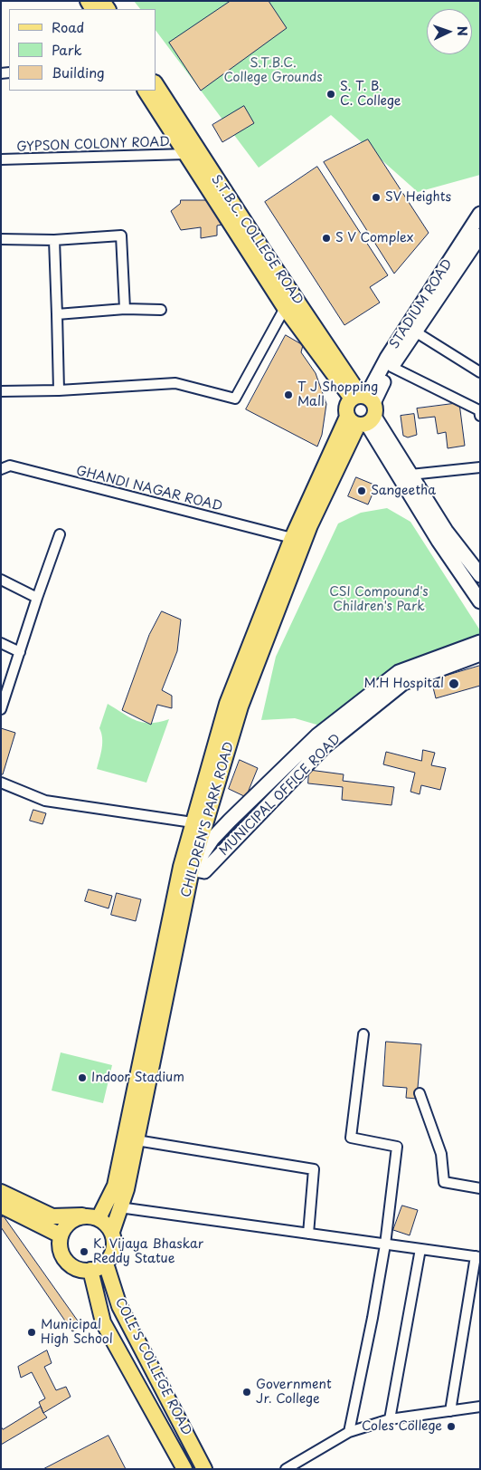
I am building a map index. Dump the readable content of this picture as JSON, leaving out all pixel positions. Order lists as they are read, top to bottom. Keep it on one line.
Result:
{"streets":{"main road":["S.T.B.C. COLLEGE ROAD","CHILDREN'S PARK ROAD","COLE'S COLLEGE ROAD"],"street":["GYPSON COLONY ROAD","STADIUM ROAD","GHANDI NAGAR ROAD","MUNICIPAL OFFICE ROAD"]},"crossings":[["GYPSON COLONY ROAD","S.T.B.C. COLLEGE ROAD"],["S.T.B.C. COLLEGE ROAD","STADIUM ROAD"],["S.T.B.C. COLLEGE ROAD","CHILDREN'S PARK ROAD"],["STADIUM ROAD","CHILDREN'S PARK ROAD"],["GHANDI NAGAR ROAD","CHILDREN'S PARK ROAD"],["MUNICIPAL OFFICE ROAD","CHILDREN'S PARK ROAD"],["CHILDREN'S PARK ROAD","COLE'S COLLEGE ROAD"]],"parks":["S.T.B.C. College Grounds","CSI Compound's Children's Park"],"places":["S. T. B. C. College","SV Heights","S V Complex","T J Shopping Mall","Sangeetha","M.H Hospital","Indoor Stadium","K. Vijaya Bhaskar Reddy Statue","Municipal High School","Government Jr. College","Coles College"],"legend":["Road","Park","Building"],"north":"right"}
